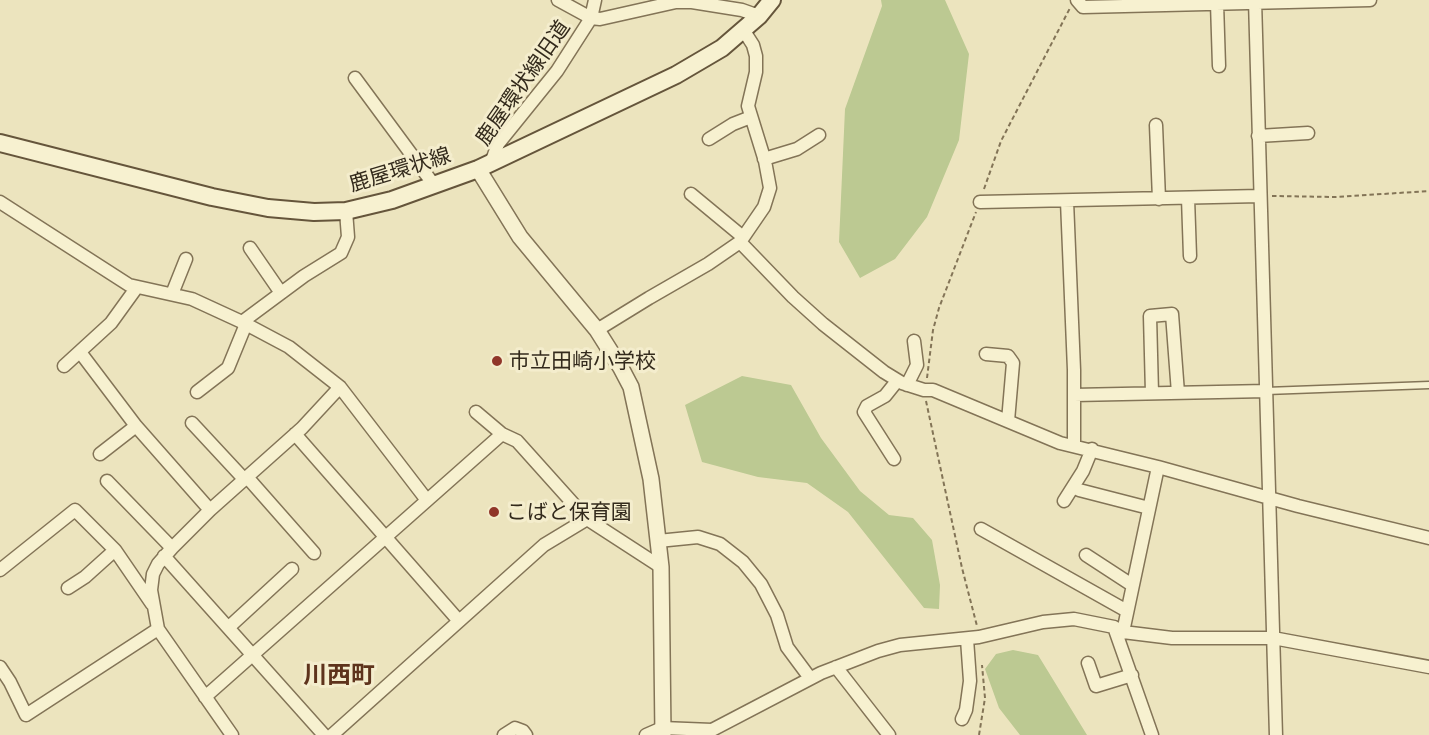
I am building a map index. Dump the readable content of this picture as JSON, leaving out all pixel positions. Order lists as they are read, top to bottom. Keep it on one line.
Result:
{"streets":{"main road":["鹿屋環状線"],"street":["鹿屋環状線旧道"]},"crossings":[["鹿屋環状線旧道","鹿屋環状線"]],"districts":["川西町"],"places":["市立田崎小学校","こばと保育園"]}
